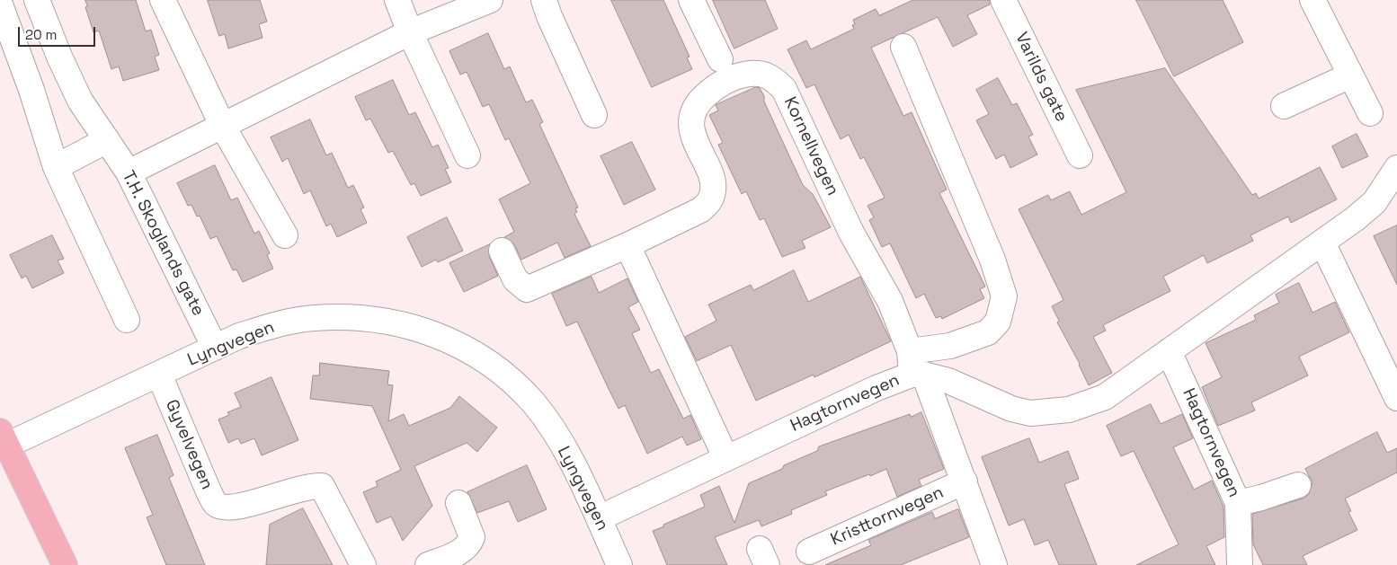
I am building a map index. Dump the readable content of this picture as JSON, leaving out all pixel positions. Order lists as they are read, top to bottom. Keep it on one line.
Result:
{"streets":{"street":["Varilds gate","Kornellvegen","T.H. Skoglands gate","Lyngvegen","Hagtornvegen","Gyvelvegen","Kristtornvegen"]},"crossings":[["Kornellvegen","Hagtornvegen"],["Kornellvegen","Kristtornvegen"],["T.H. Skoglands gate","Lyngvegen"],["Lyngvegen","Hagtornvegen"],["Lyngvegen","Gyvelvegen"],["Hagtornvegen","Kristtornvegen"]],"scale_bar":"20 m"}
